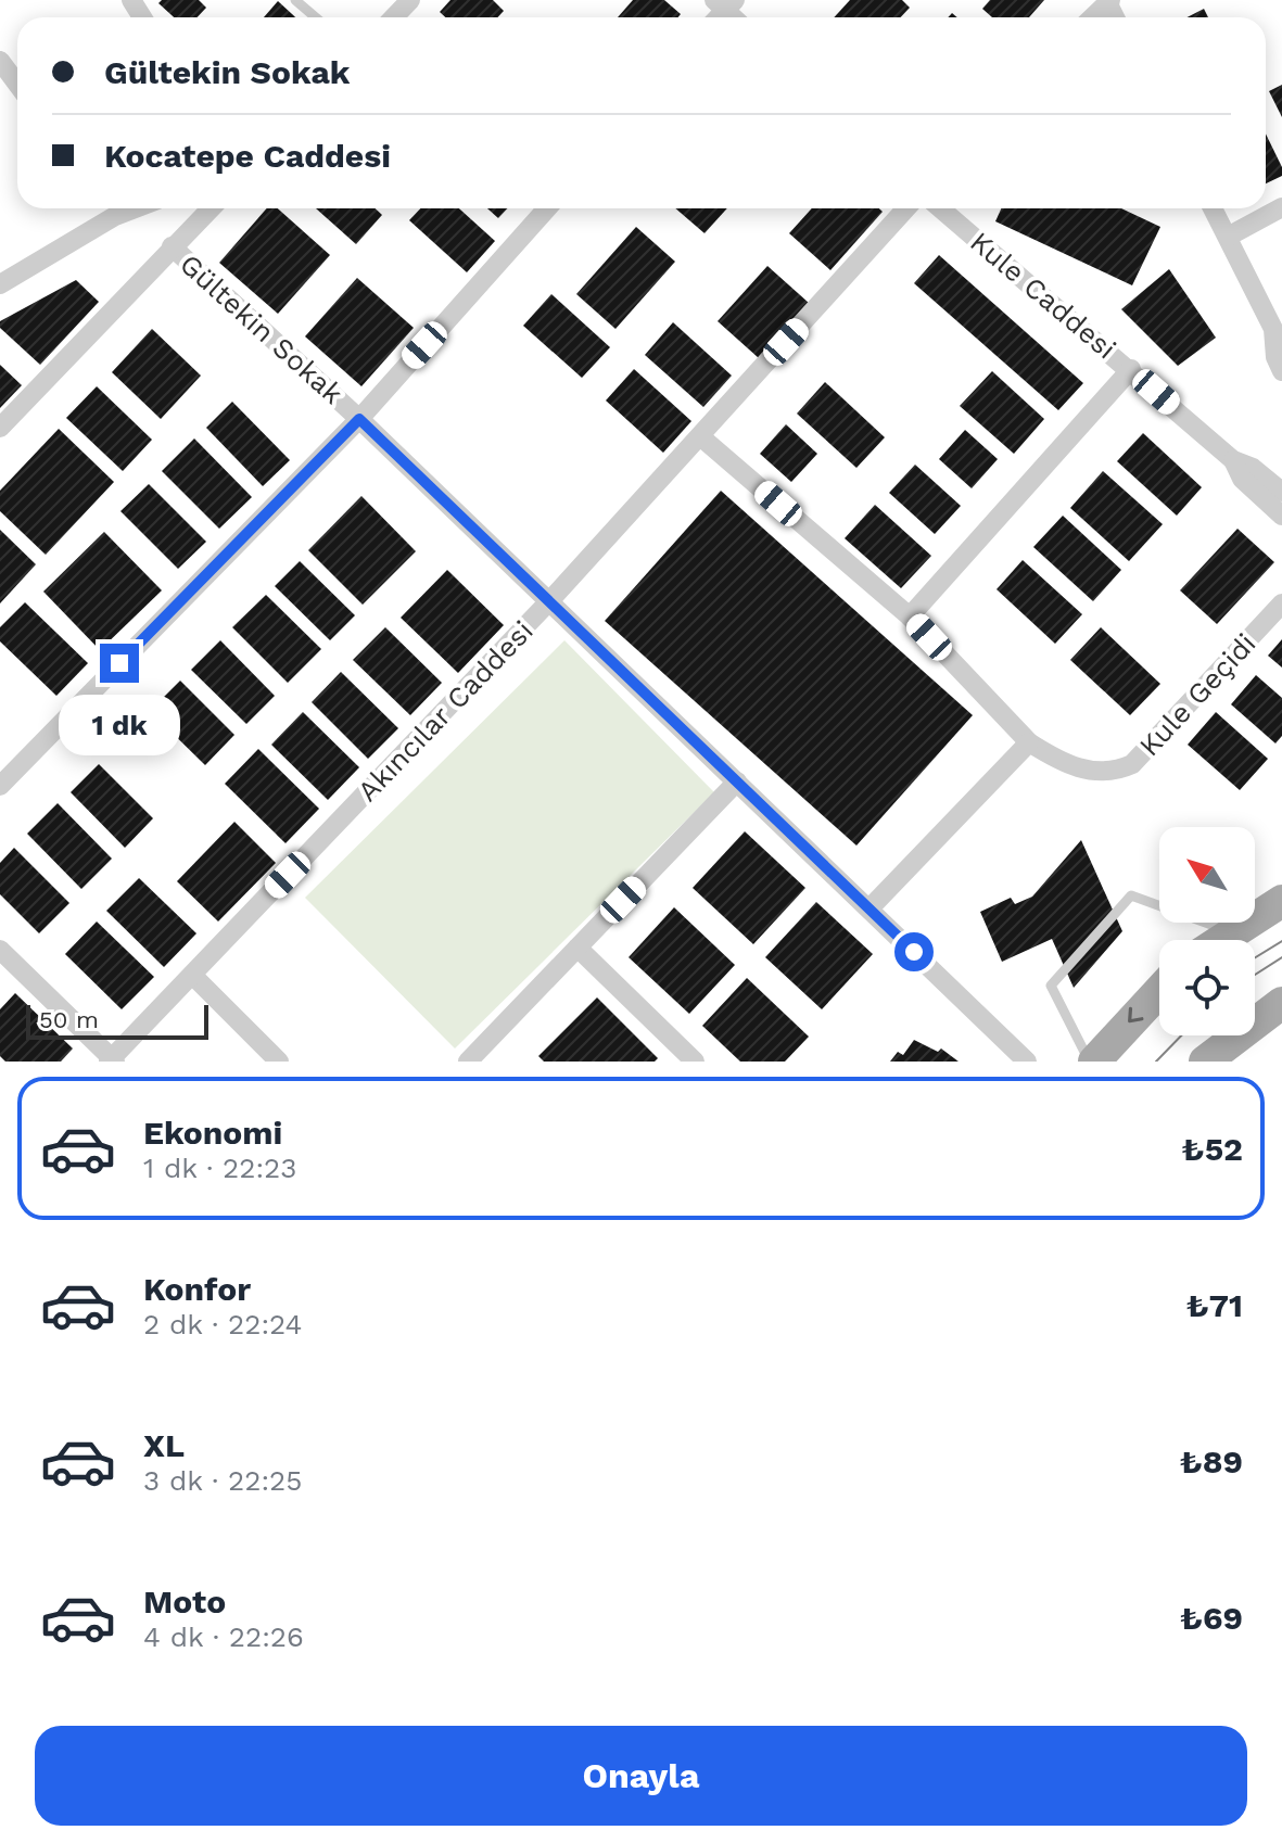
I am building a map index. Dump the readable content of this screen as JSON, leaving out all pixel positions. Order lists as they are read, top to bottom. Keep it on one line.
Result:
{"streets":{"street":["Kule Caddesi","Gültekin Sokak","Kule Geçidi","Akıncılar Caddesi"]},"crossings":[["Gültekin Sokak","Akıncılar Caddesi"]],"scale_bar":"50 m","north":"top left","page":{"banner":["Gültekin Sokak","Kocatepe Caddesi"],"bubble":"1 dk","scale":"50 m","list":[{"name":"Ekonomi","note":"1 dk · 22:23","value":"₺52"},{"name":"Konfor","note":"2 dk · 22:24","value":"₺71"},{"name":"XL","note":"3 dk · 22:25","value":"₺89"},{"name":"Moto","note":"4 dk · 22:26","value":"₺69"}],"buttons":"Onayla"}}
